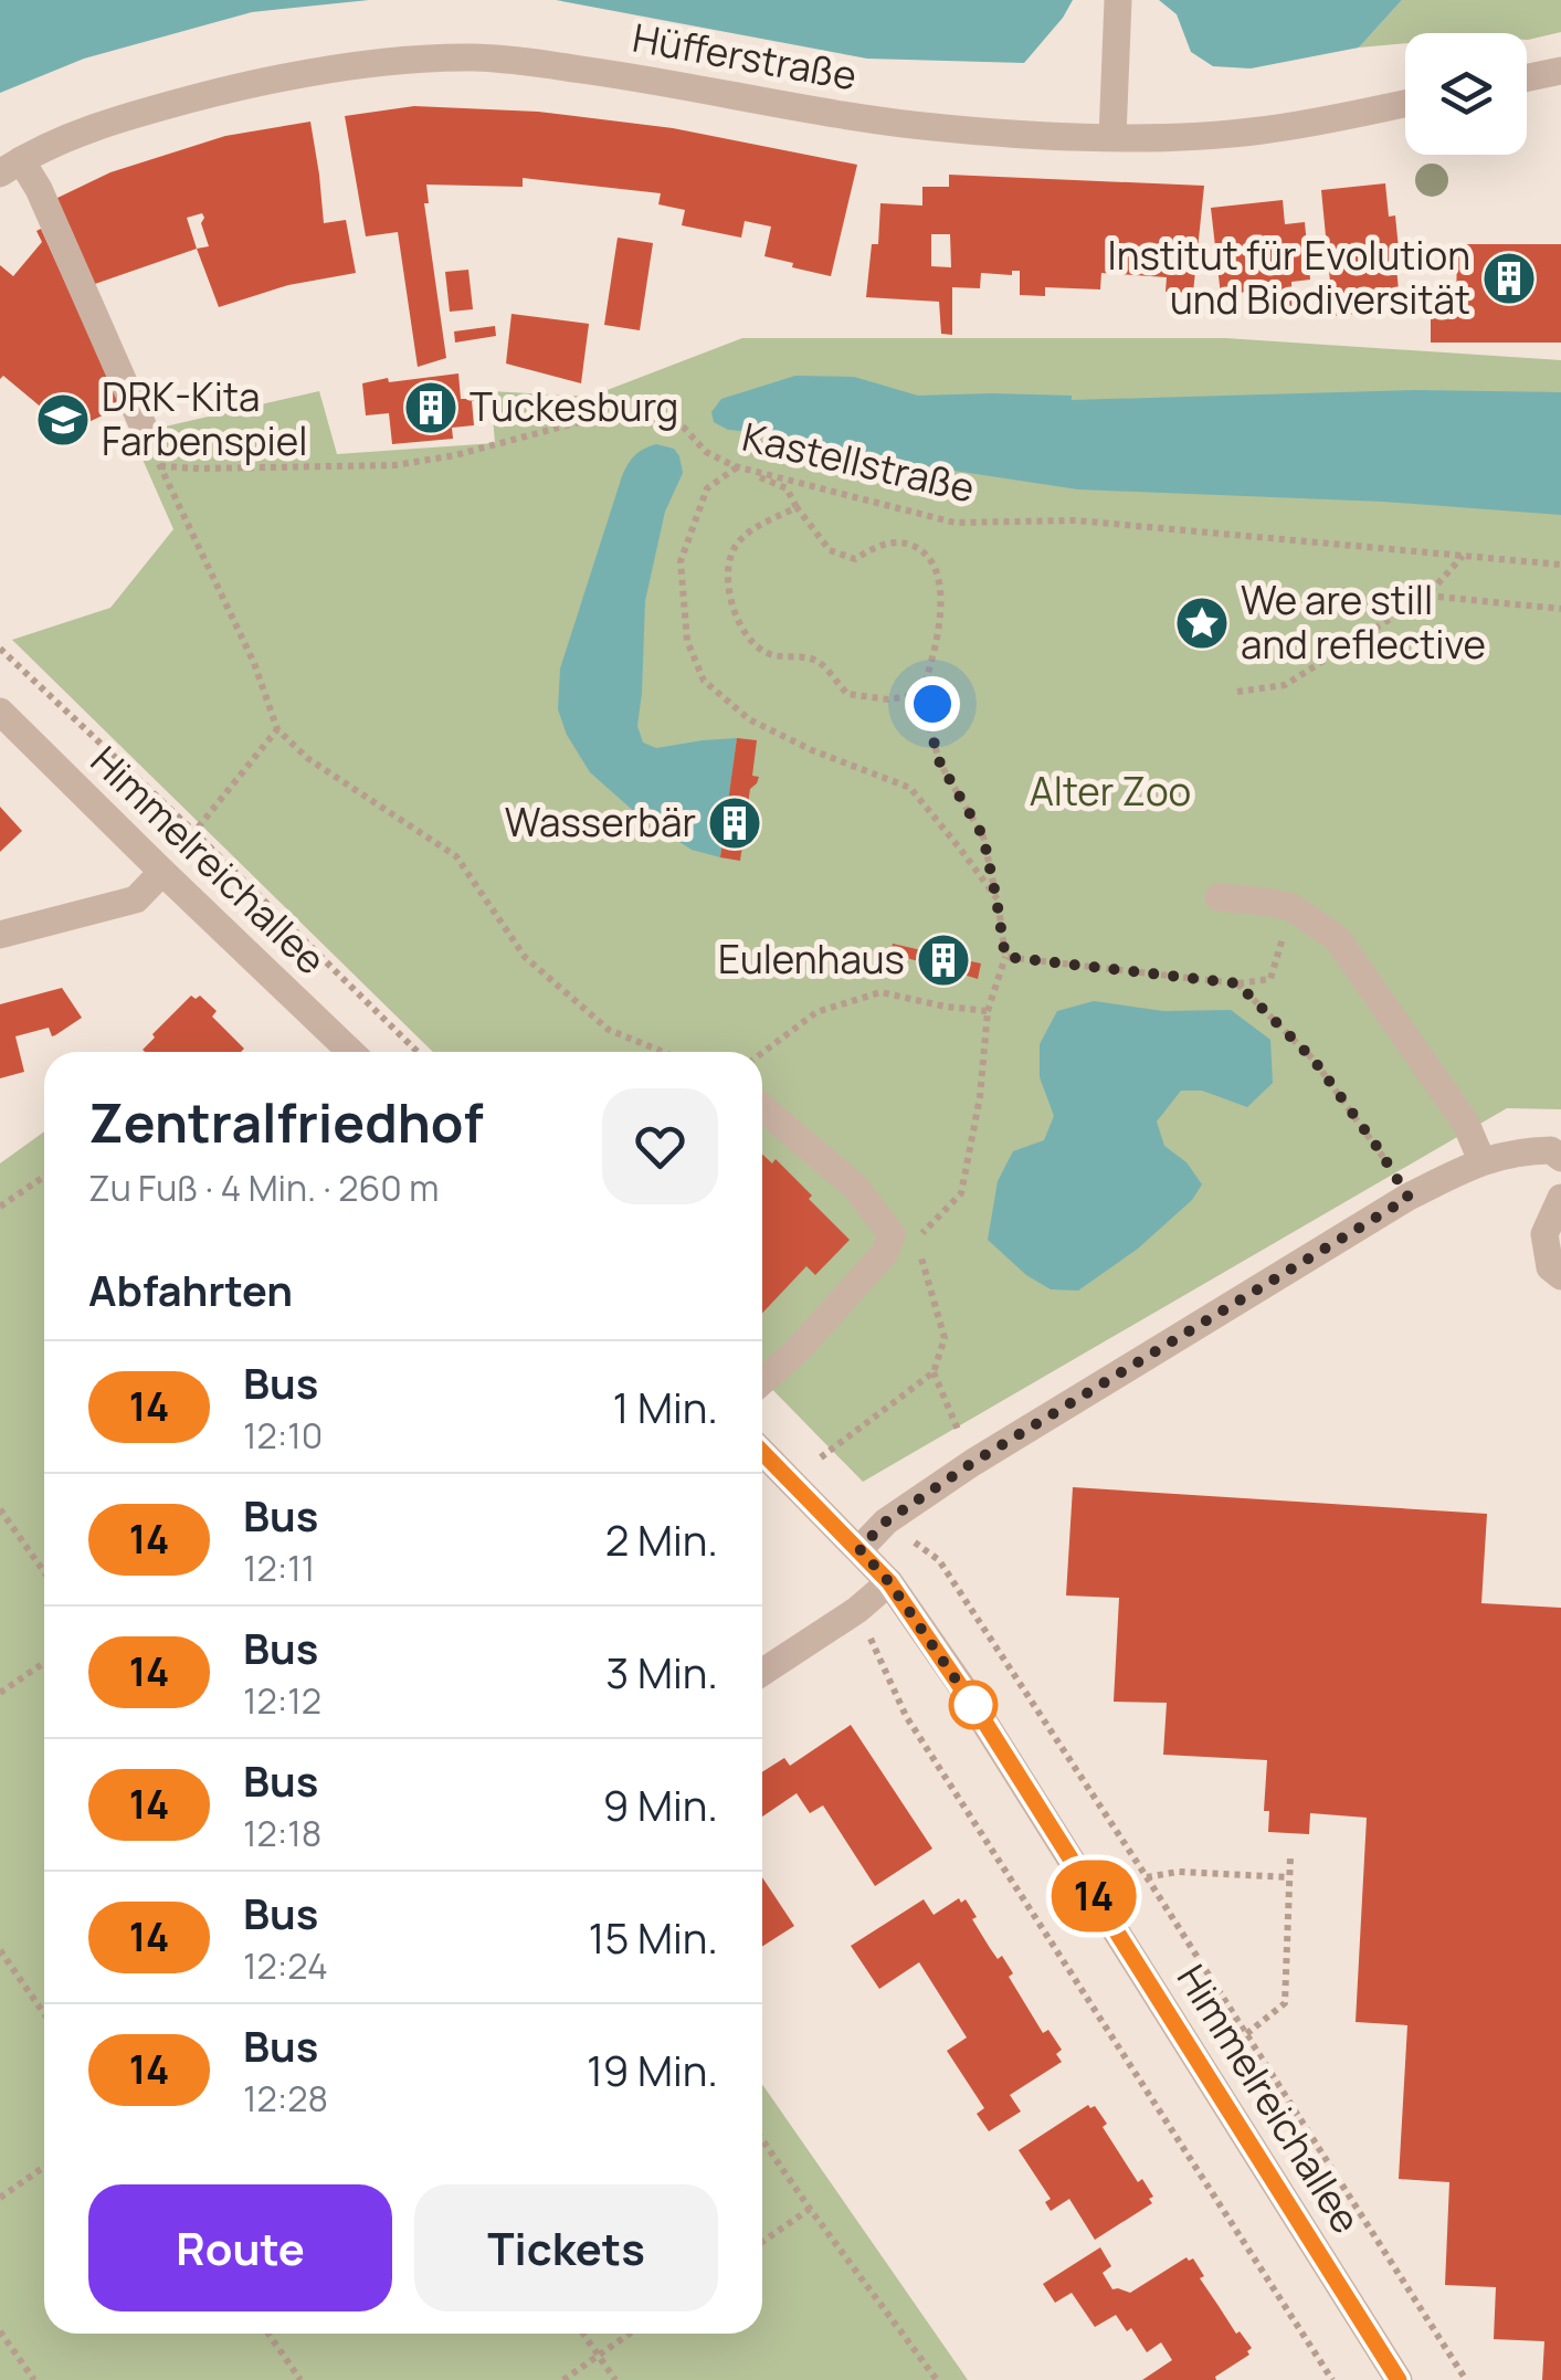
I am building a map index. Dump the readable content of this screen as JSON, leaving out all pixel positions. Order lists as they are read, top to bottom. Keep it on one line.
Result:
{"streets":{"street":["Hüfferstraße","Himmelreichallee"],"path":["Kastellstraße"]},"parks":["Alter Zoo"],"places":{"building":["Institut für Evolution und Biodiversität","Tuckesburg","Wasserbär","Eulenhaus"],"school or university":["DRK-Kita Farbenspiel"],"place":["We are still and reflective"]},"lines":["bus line 14"],"page":{"on_map":"14","heading":[["Zentralfriedhof","Zu Fuß · 4 Min. · 260 m"],"Abfahrten"],"list":[{"mark":"14","name":"Bus","note":"12:10","value":"1 Min."},{"mark":"14","name":"Bus","note":"12:11","value":"2 Min."},{"mark":"14","name":"Bus","note":"12:12","value":"3 Min."},{"mark":"14","name":"Bus","note":"12:18","value":"9 Min."},{"mark":"14","name":"Bus","note":"12:24","value":"15 Min."},{"mark":"14","name":"Bus","note":"12:28","value":"19 Min."}],"buttons":["Route","Tickets"]}}
